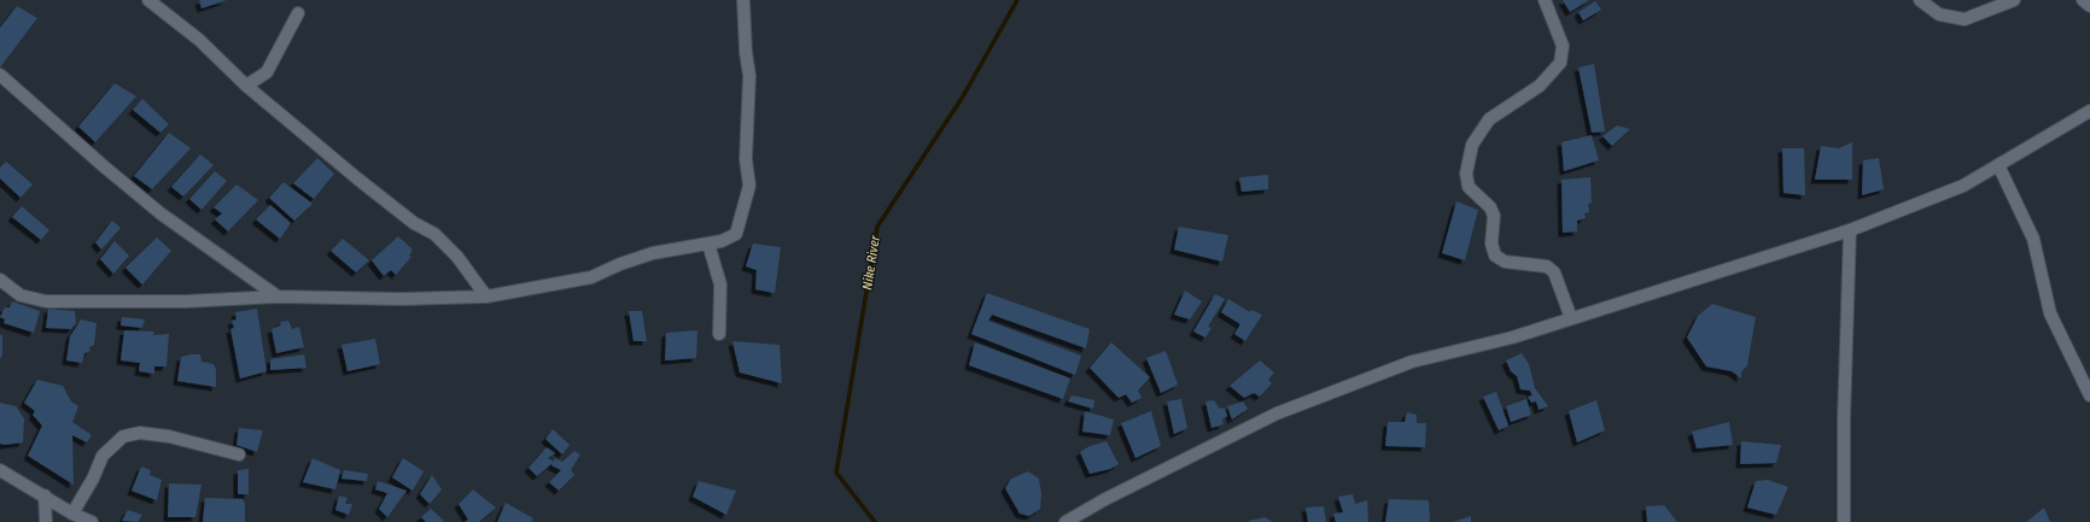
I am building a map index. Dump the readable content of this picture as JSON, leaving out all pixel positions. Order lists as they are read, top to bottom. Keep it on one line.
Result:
{"water":["Nike River"]}
